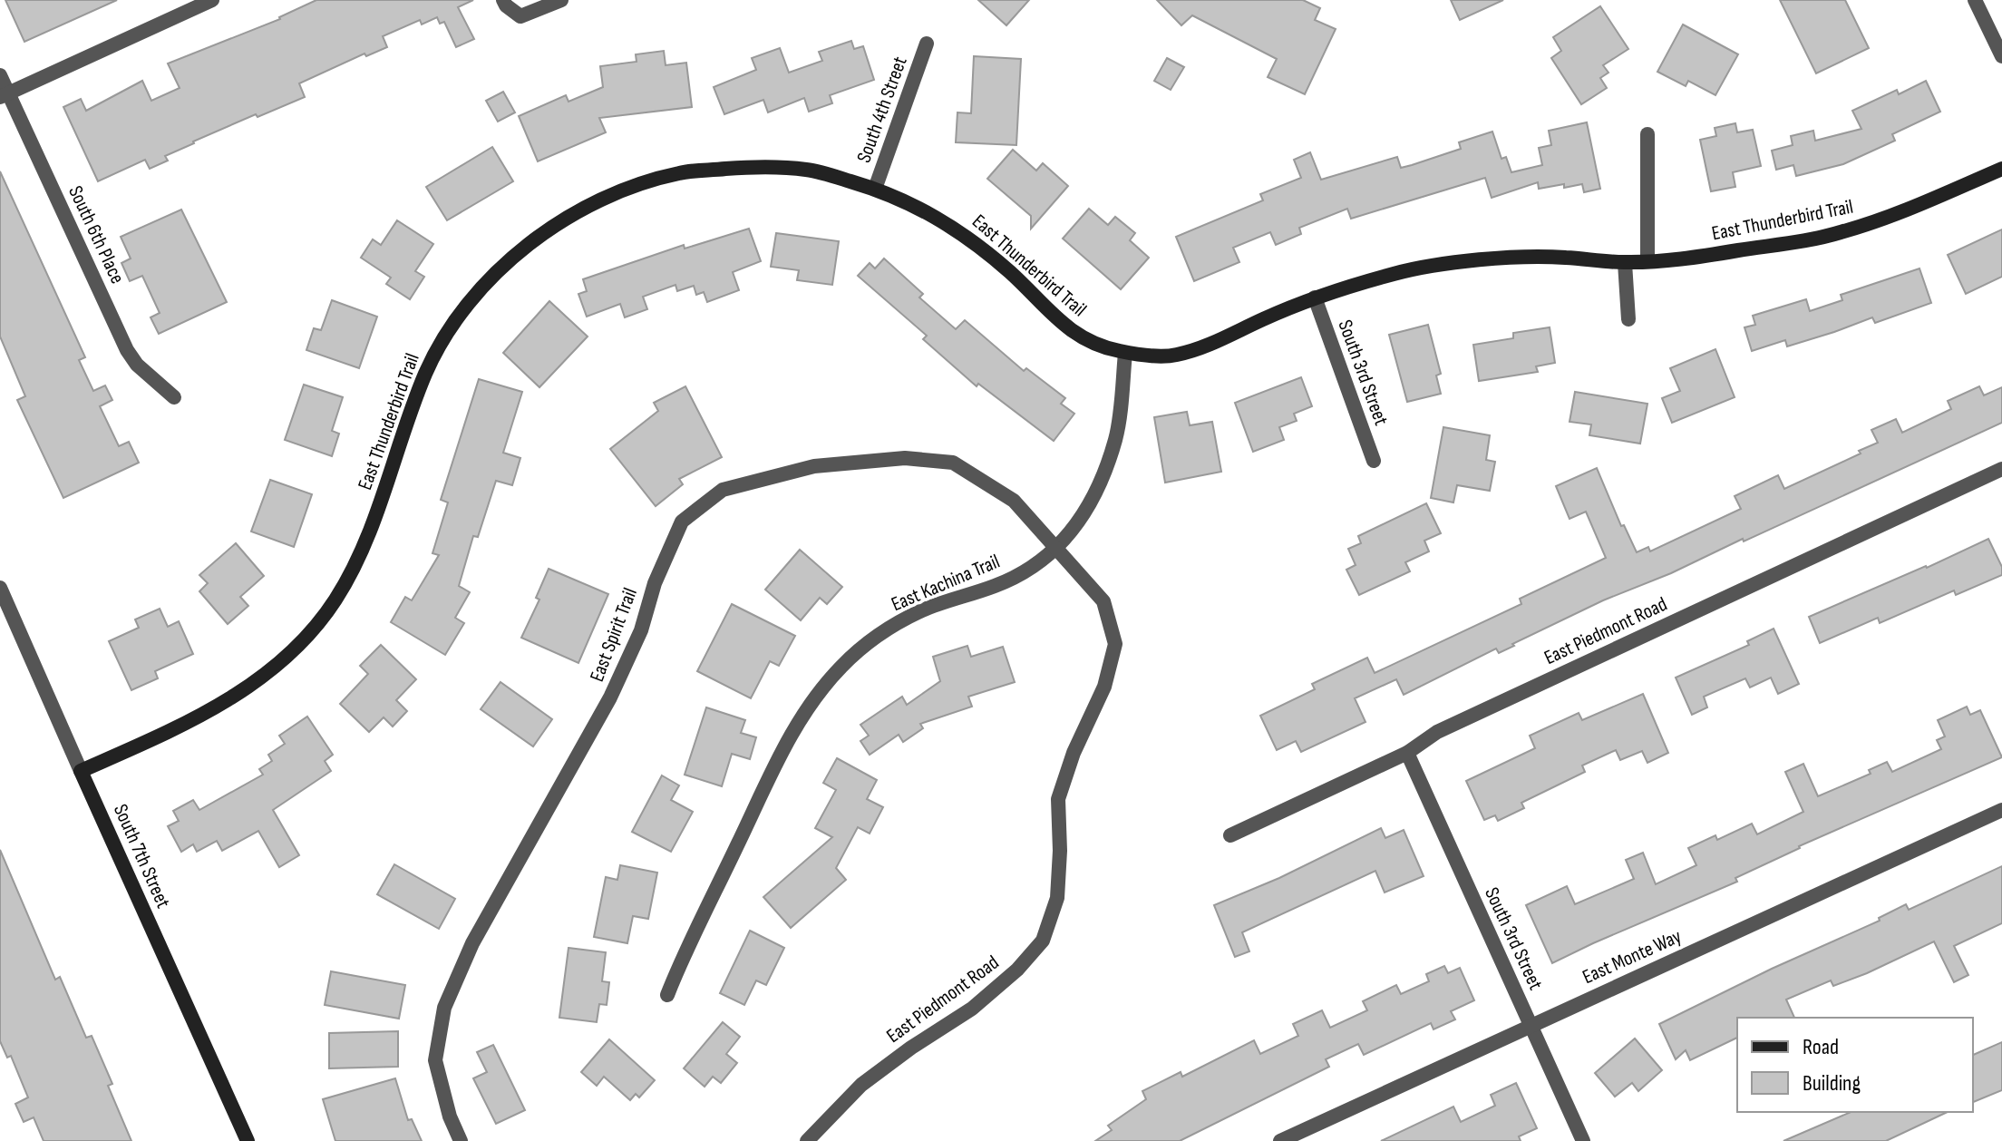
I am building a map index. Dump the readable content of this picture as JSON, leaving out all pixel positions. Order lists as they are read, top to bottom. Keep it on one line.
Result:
{"streets":{"street":["South 4th Street","East Thunderbird Trail","South 6th Place","South 3rd Street","East Kachina Trail","East Piedmont Road","East Spirit Trail","South 7th Street","East Monte Way"]},"crossings":[["South 4th Street","East Thunderbird Trail"],["East Thunderbird Trail","South 3rd Street"],["East Thunderbird Trail","East Kachina Trail"],["East Thunderbird Trail","South 7th Street"],["South 3rd Street","East Piedmont Road"],["South 3rd Street","East Monte Way"],["East Kachina Trail","East Piedmont Road"],["East Kachina Trail","East Spirit Trail"],["East Piedmont Road","East Spirit Trail"]],"legend":["Road","Building"]}
